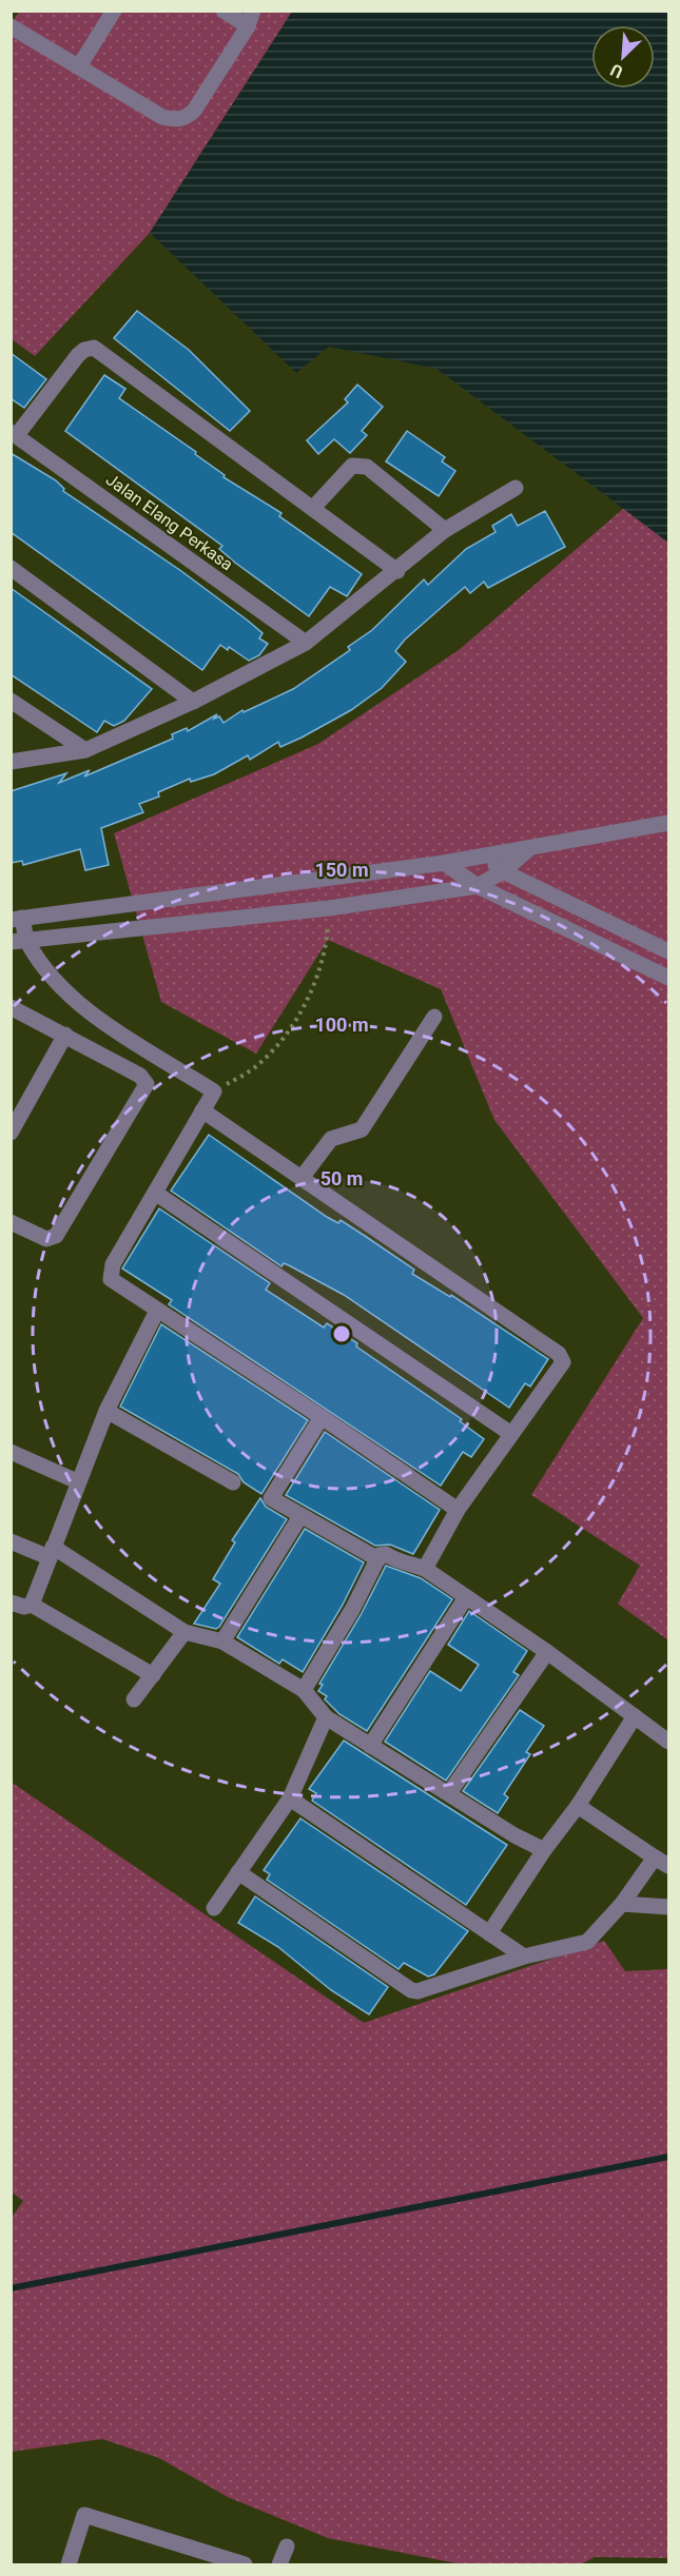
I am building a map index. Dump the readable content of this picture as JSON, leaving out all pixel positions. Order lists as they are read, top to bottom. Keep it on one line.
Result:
{"streets":{"street":["Jalan Elang Perkasa"]},"north":"bottom left","rings":["150 m","100 m","50 m"]}
